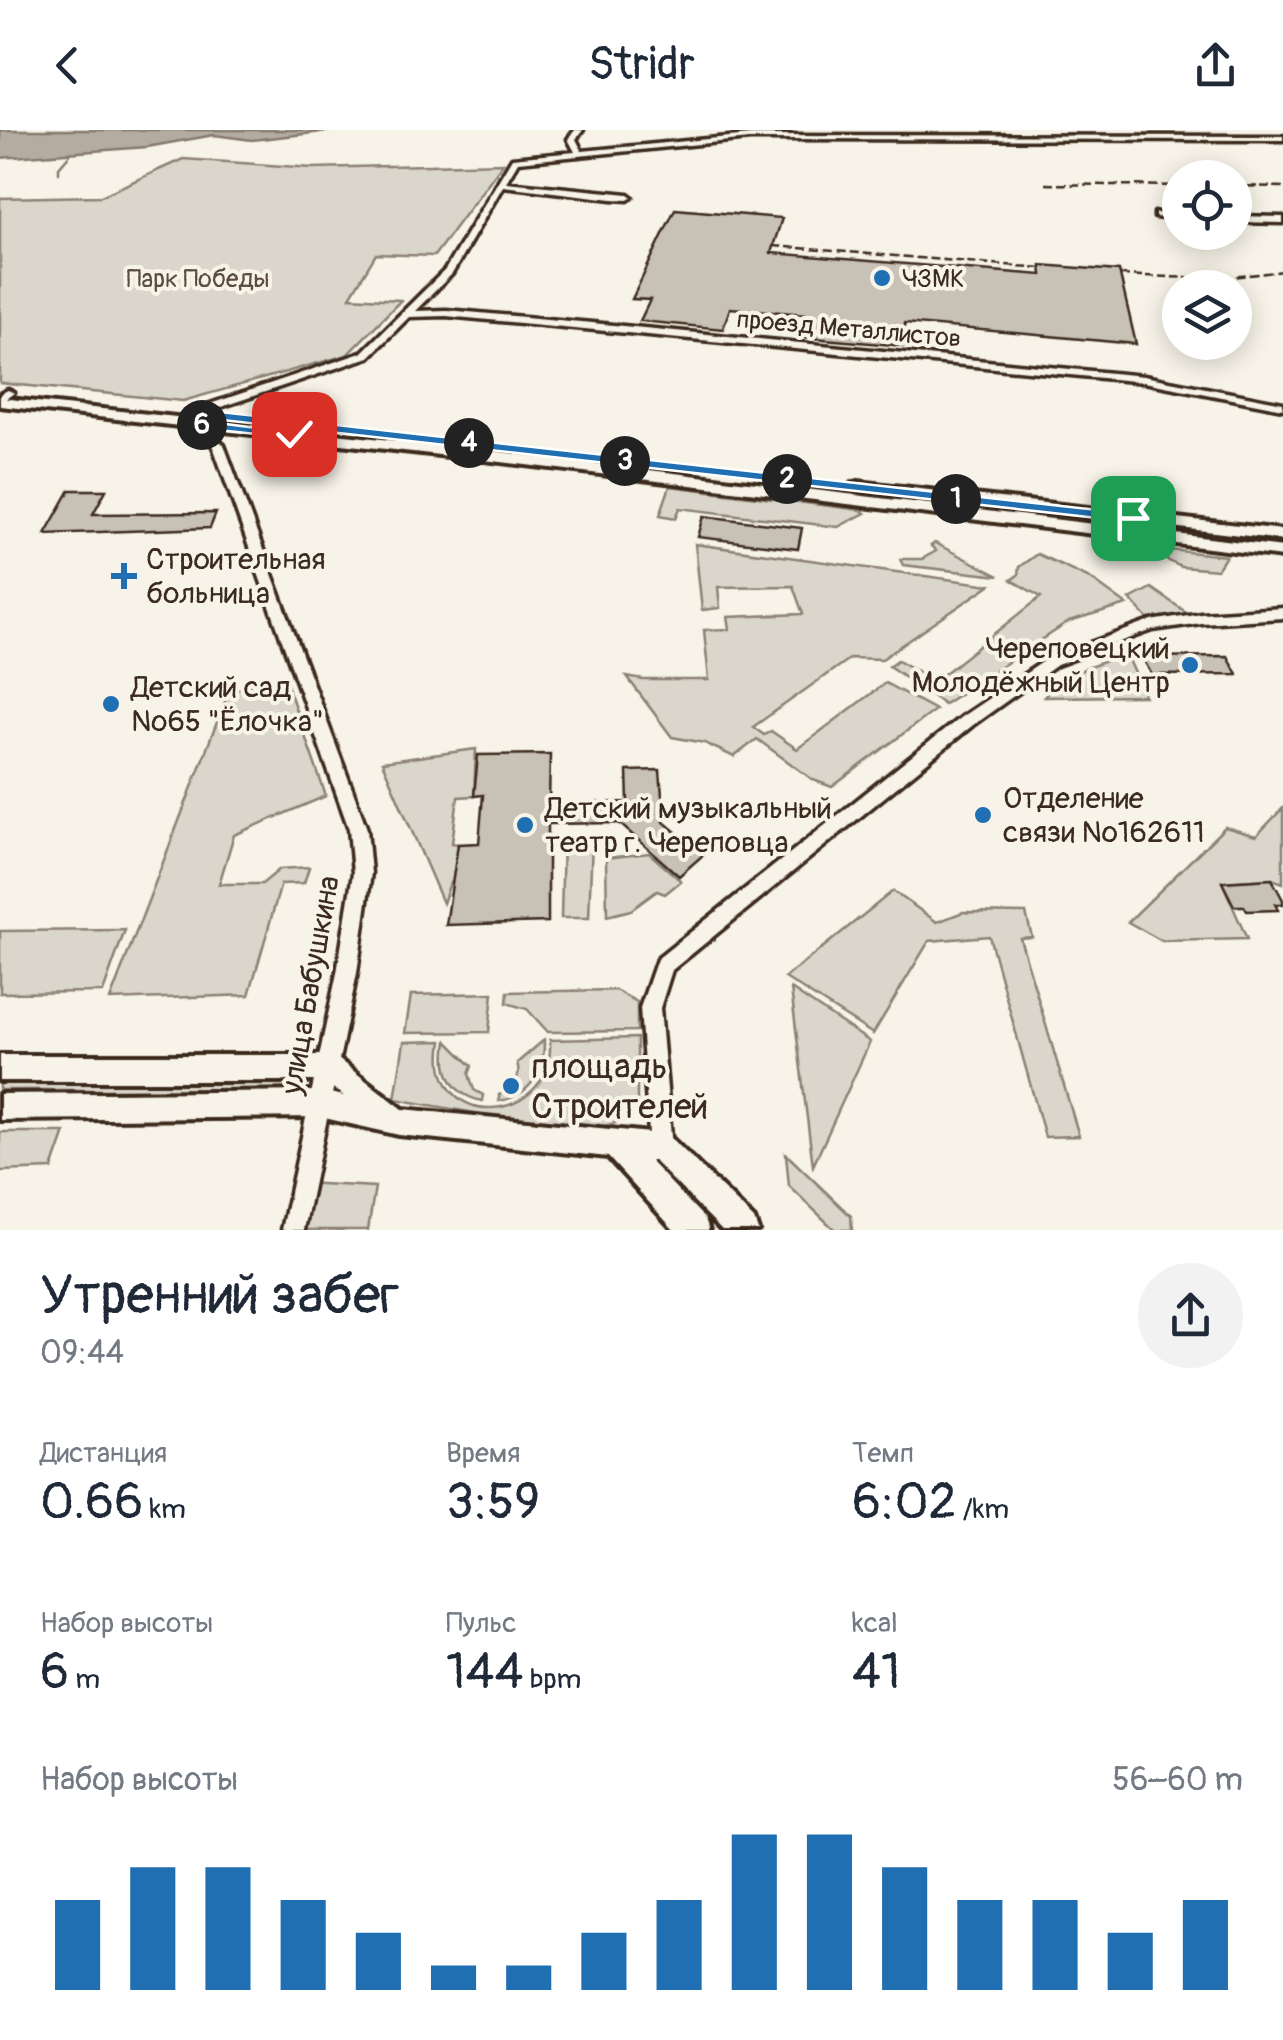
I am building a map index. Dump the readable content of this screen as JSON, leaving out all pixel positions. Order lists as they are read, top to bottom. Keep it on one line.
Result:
{"streets":{"street":["проезд Металлистов","улица Бабушкина"]},"parks":["Парк Победы"],"places":{"other":["ЧЗМК","Череповецкий Молодёжный Центр","Детский сад №65 \"Ёлочка\"","Отделение связи №162611","Детский музыкальный театр г. Череповца","площадь Строителей"],"health":["Строительная больница"]},"page":{"header":"Stridr","pins":["6","4","3","2","1"],"heading":["Утренний забег","09:44"],"stats":[["Дистанция","0.66 km"],["Время","3:59"],["Темп","6:02 /km"],["Набор высоты","6 m"],["Пульс","144 bpm"],["kcal","41"]],"chart":["Набор высоты","56–60 m"]}}
